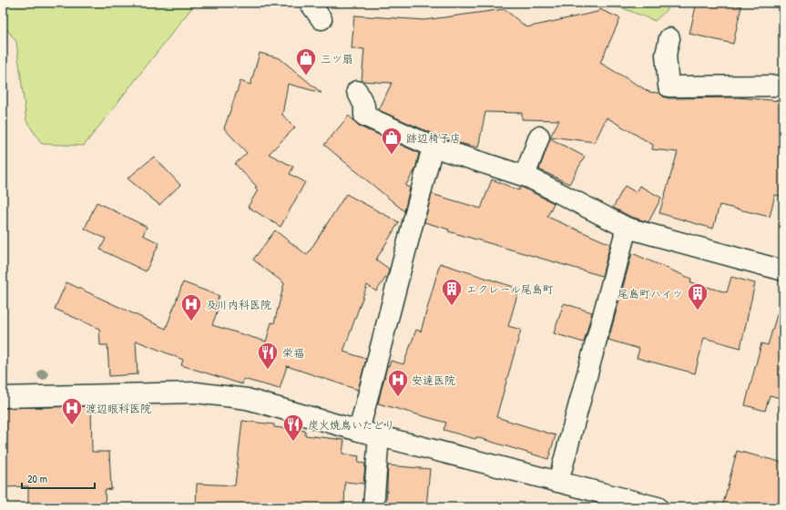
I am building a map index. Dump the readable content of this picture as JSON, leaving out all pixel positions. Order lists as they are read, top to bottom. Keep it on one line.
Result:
{"places":{"shop":["三ツ扇","跡辺椅子店"],"building":["エクレール尾島町","尾島町ハイツ"],"hospital":["及川内科医院","安達医院","渡辺眼科医院"],"restaurant":["栄福","炭火焼鳥いたどり"]},"scale_bar":"20 m"}
